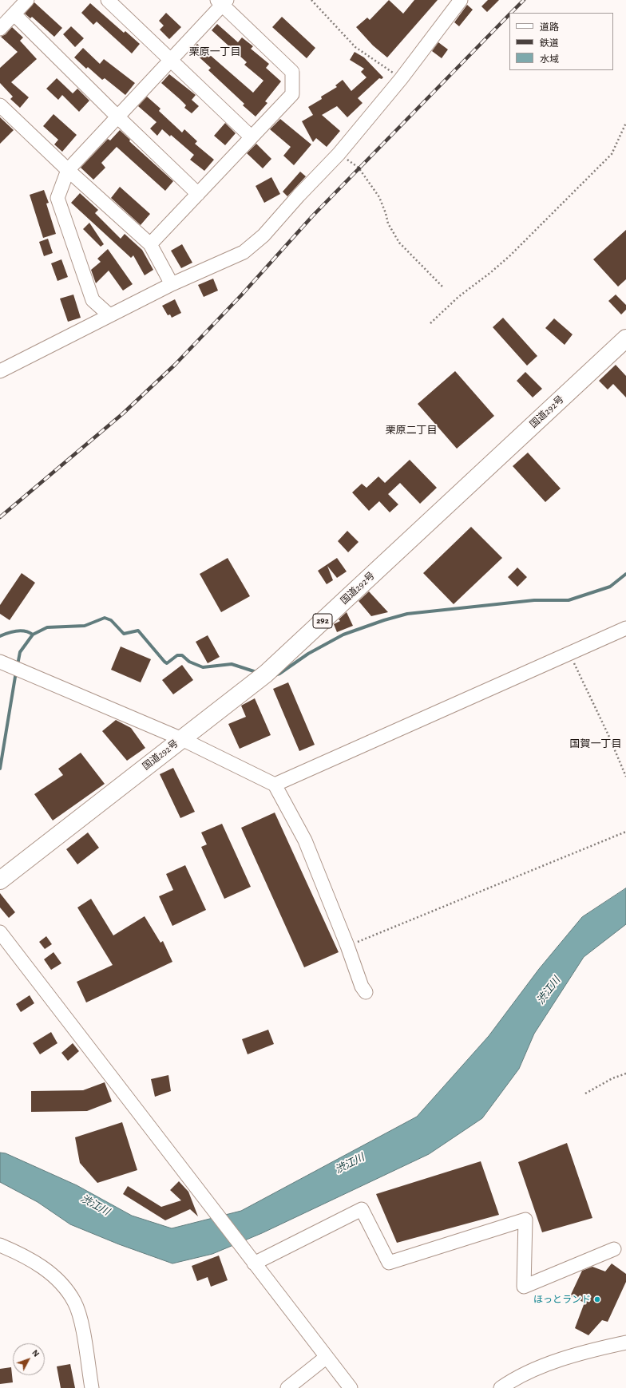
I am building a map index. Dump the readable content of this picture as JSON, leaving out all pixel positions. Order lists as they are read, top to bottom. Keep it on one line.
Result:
{"streets":{"highway":["国道292号","292"]},"districts":["栗原一丁目","栗原二丁目","国賀一丁目"],"water":["渋江川"],"places":["ほっとランド"],"legend":["道路","鉄道","水域"],"north":"top right"}
